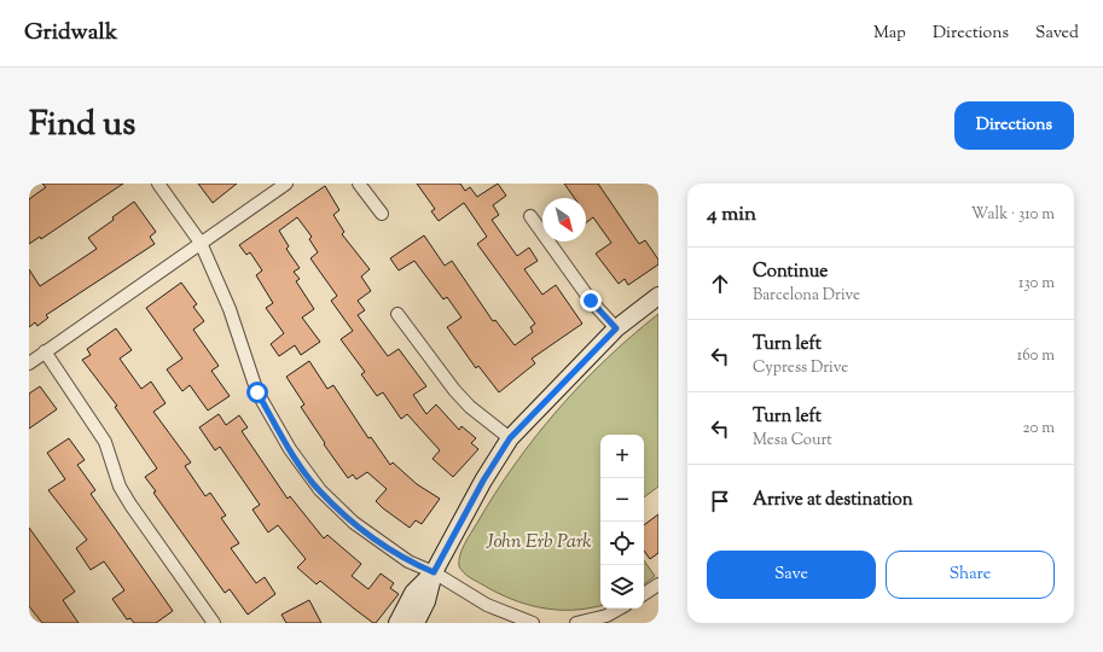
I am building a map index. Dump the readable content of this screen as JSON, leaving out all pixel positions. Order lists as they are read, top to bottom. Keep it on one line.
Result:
{"parks":["John Erb Park"],"north":"bottom right","page":{"header":"Gridwalk","nav":["Map","Directions","Saved"],"title":"Find us","buttons":["Directions",["Save","Share"]],"heading":["4 min","Walk · 310 m"],"list":[["Continue","Barcelona Drive","130 m"],["Turn left","Cypress Drive","160 m"],["Turn left","Mesa Court","20 m"],"Arrive at destination"],"map_buttons":["+","−"]}}
